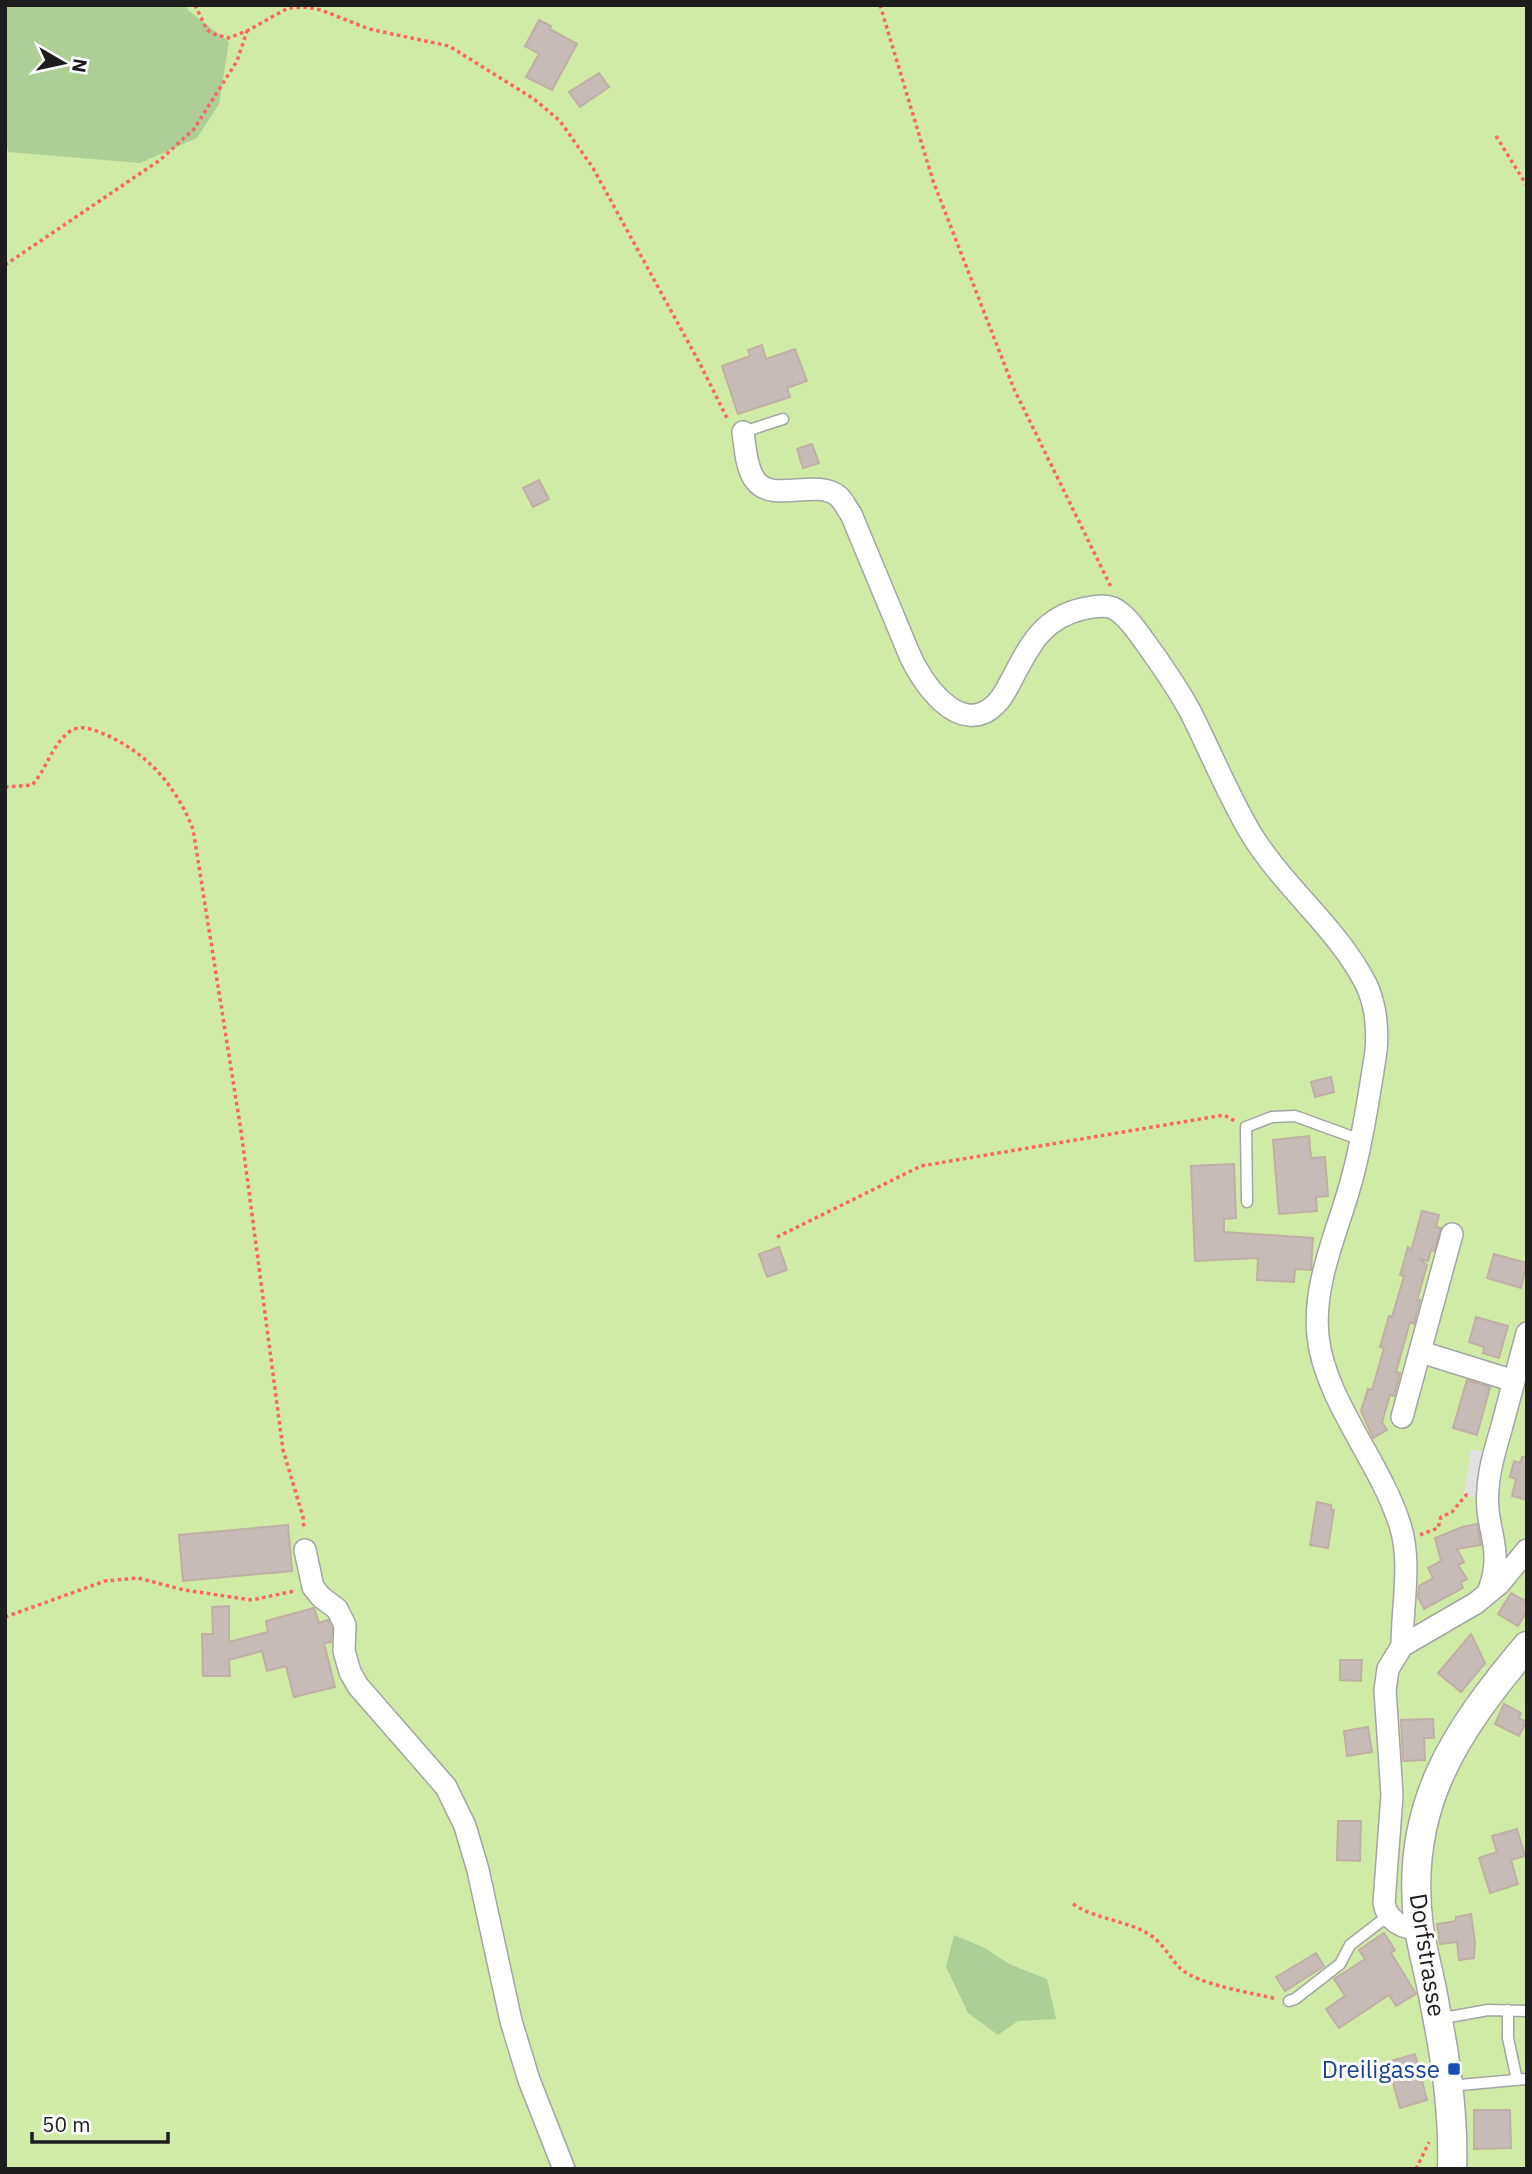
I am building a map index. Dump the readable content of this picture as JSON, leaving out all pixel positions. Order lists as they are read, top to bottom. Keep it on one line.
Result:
{"streets":{"street":["Dorfstrasse"]},"places":{"transit":["Dreiligasse"]},"scale_bar":"50 m","north":"right"}
